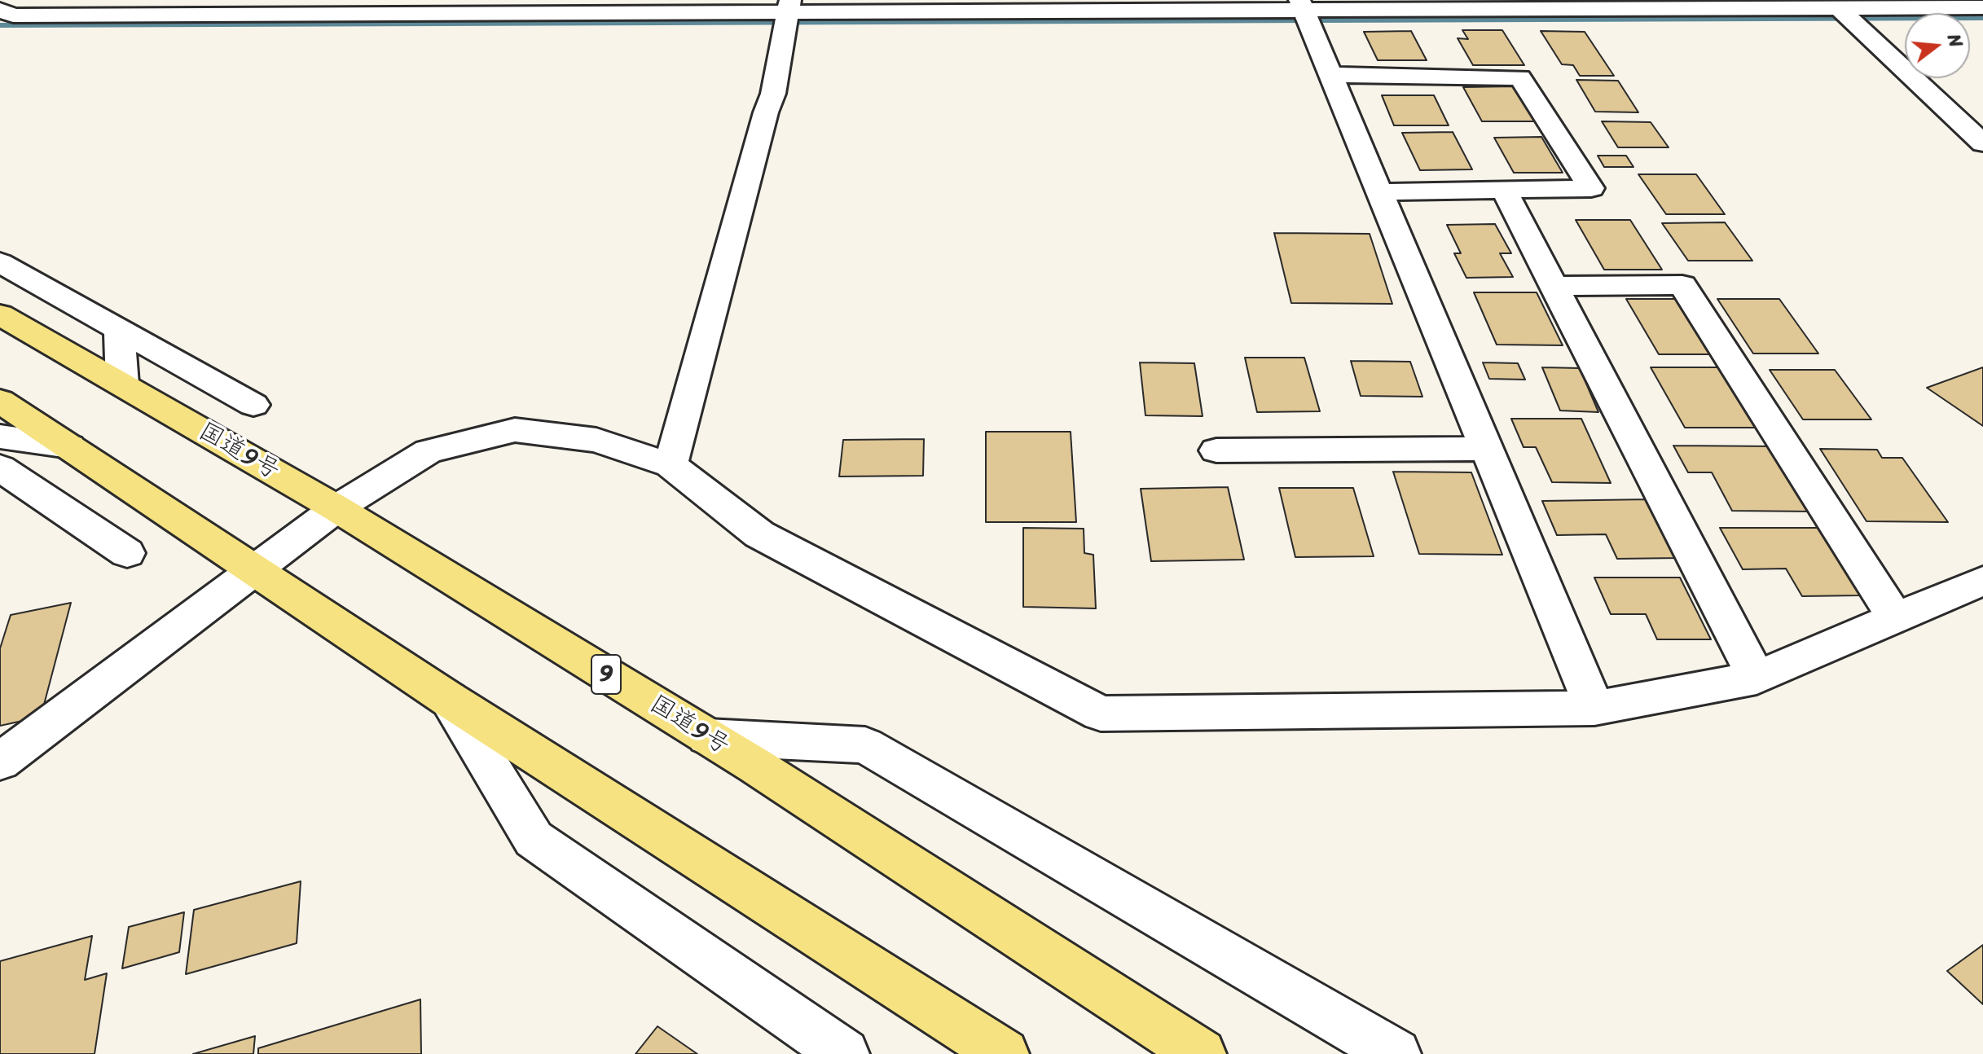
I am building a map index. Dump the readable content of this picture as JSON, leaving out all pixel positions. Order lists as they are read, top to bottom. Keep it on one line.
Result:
{"streets":{"highway":["国道9号","9"]},"north":"right"}
